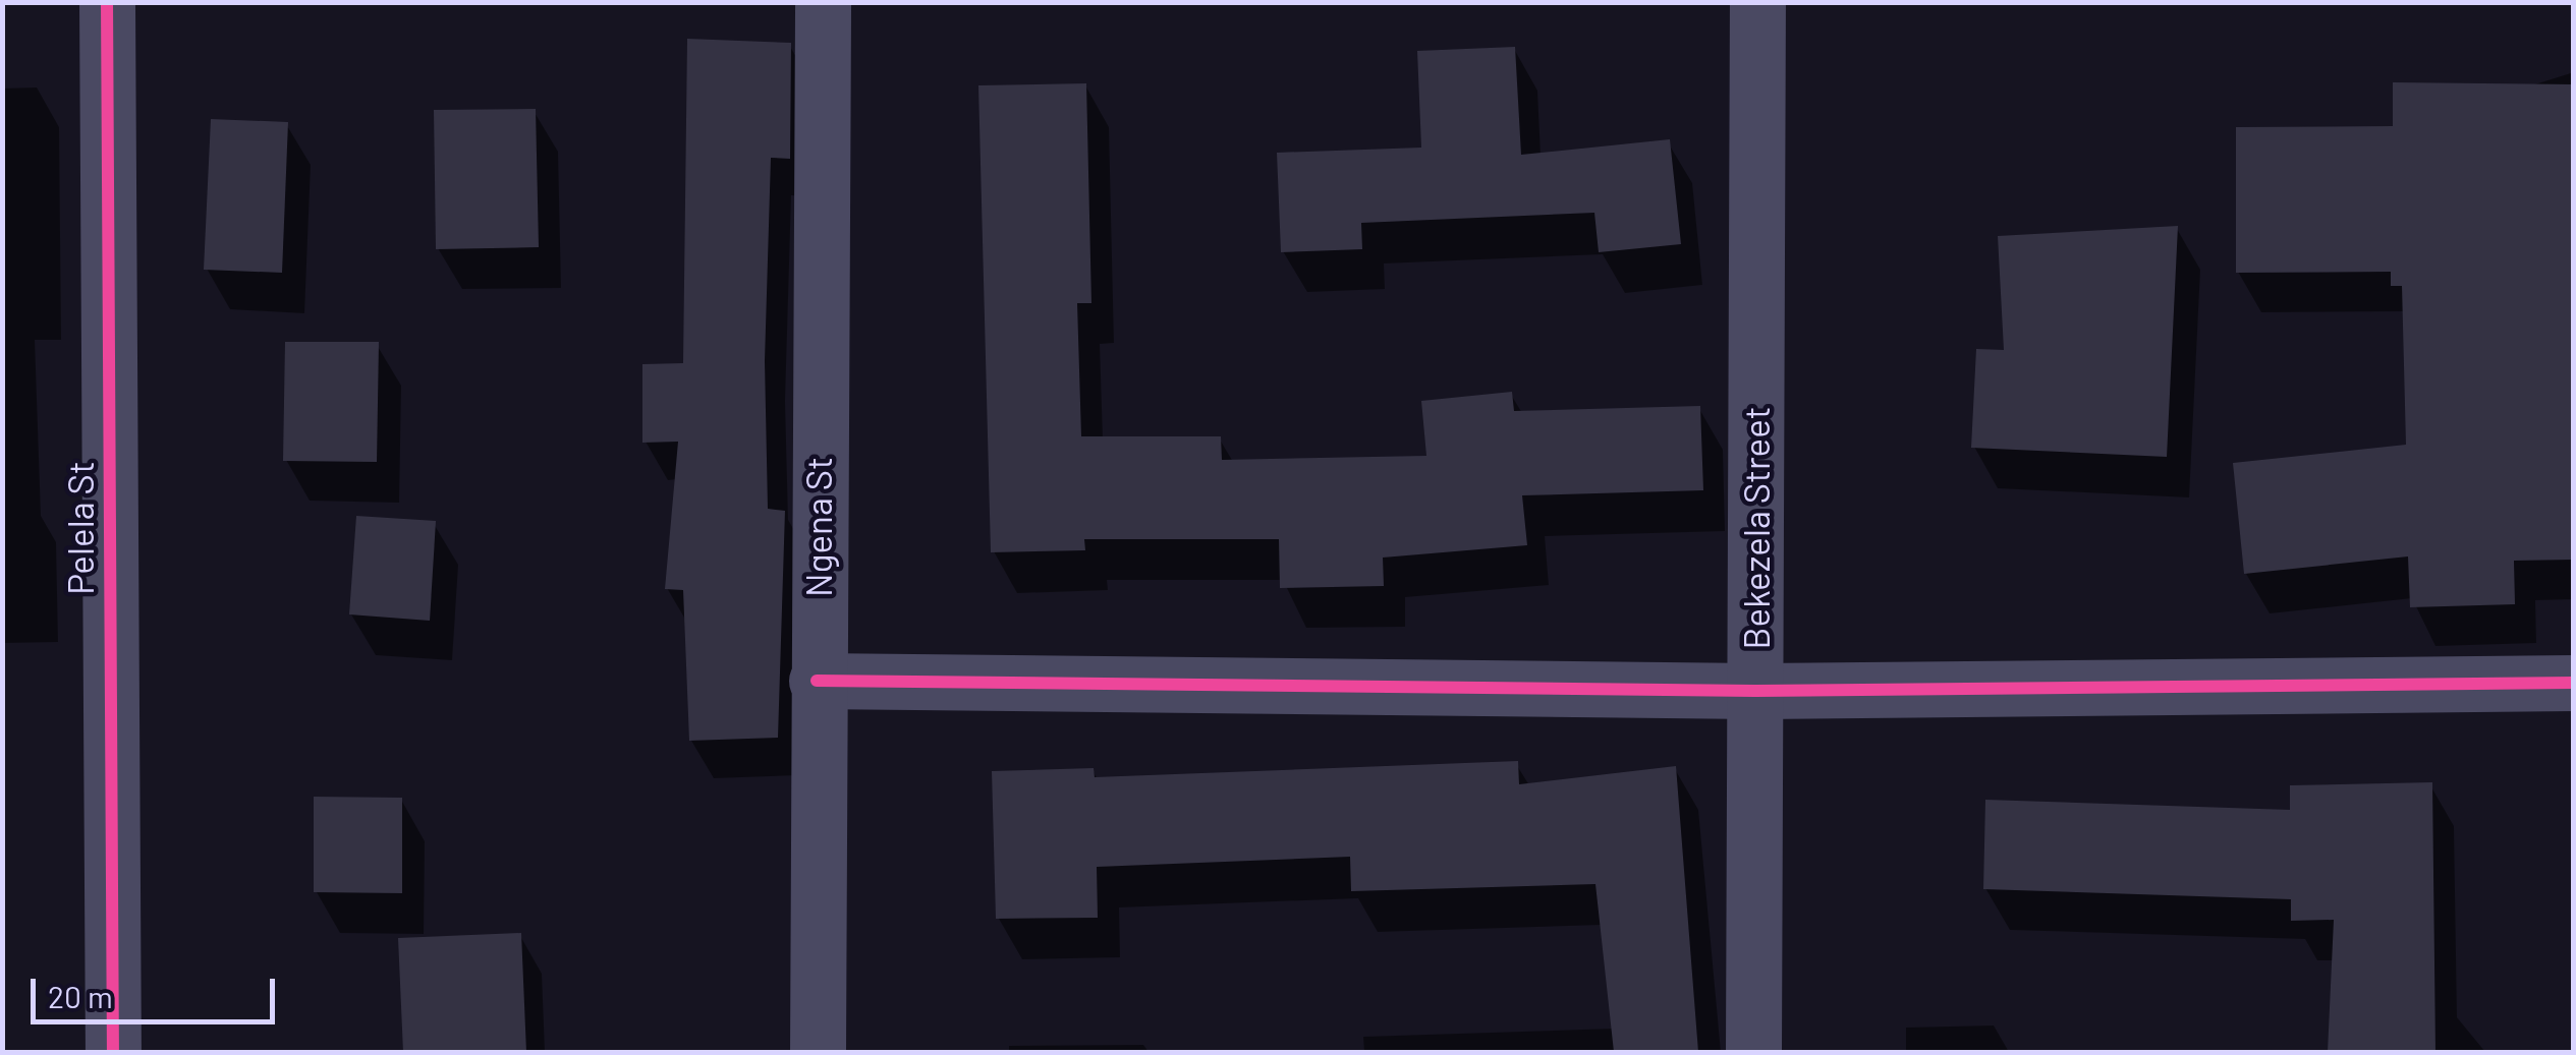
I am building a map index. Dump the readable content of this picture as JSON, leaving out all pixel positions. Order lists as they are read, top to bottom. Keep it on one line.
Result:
{"streets":{"street":["Ngena St","Pelela St","Bekezela Street"]},"scale_bar":"20 m"}
